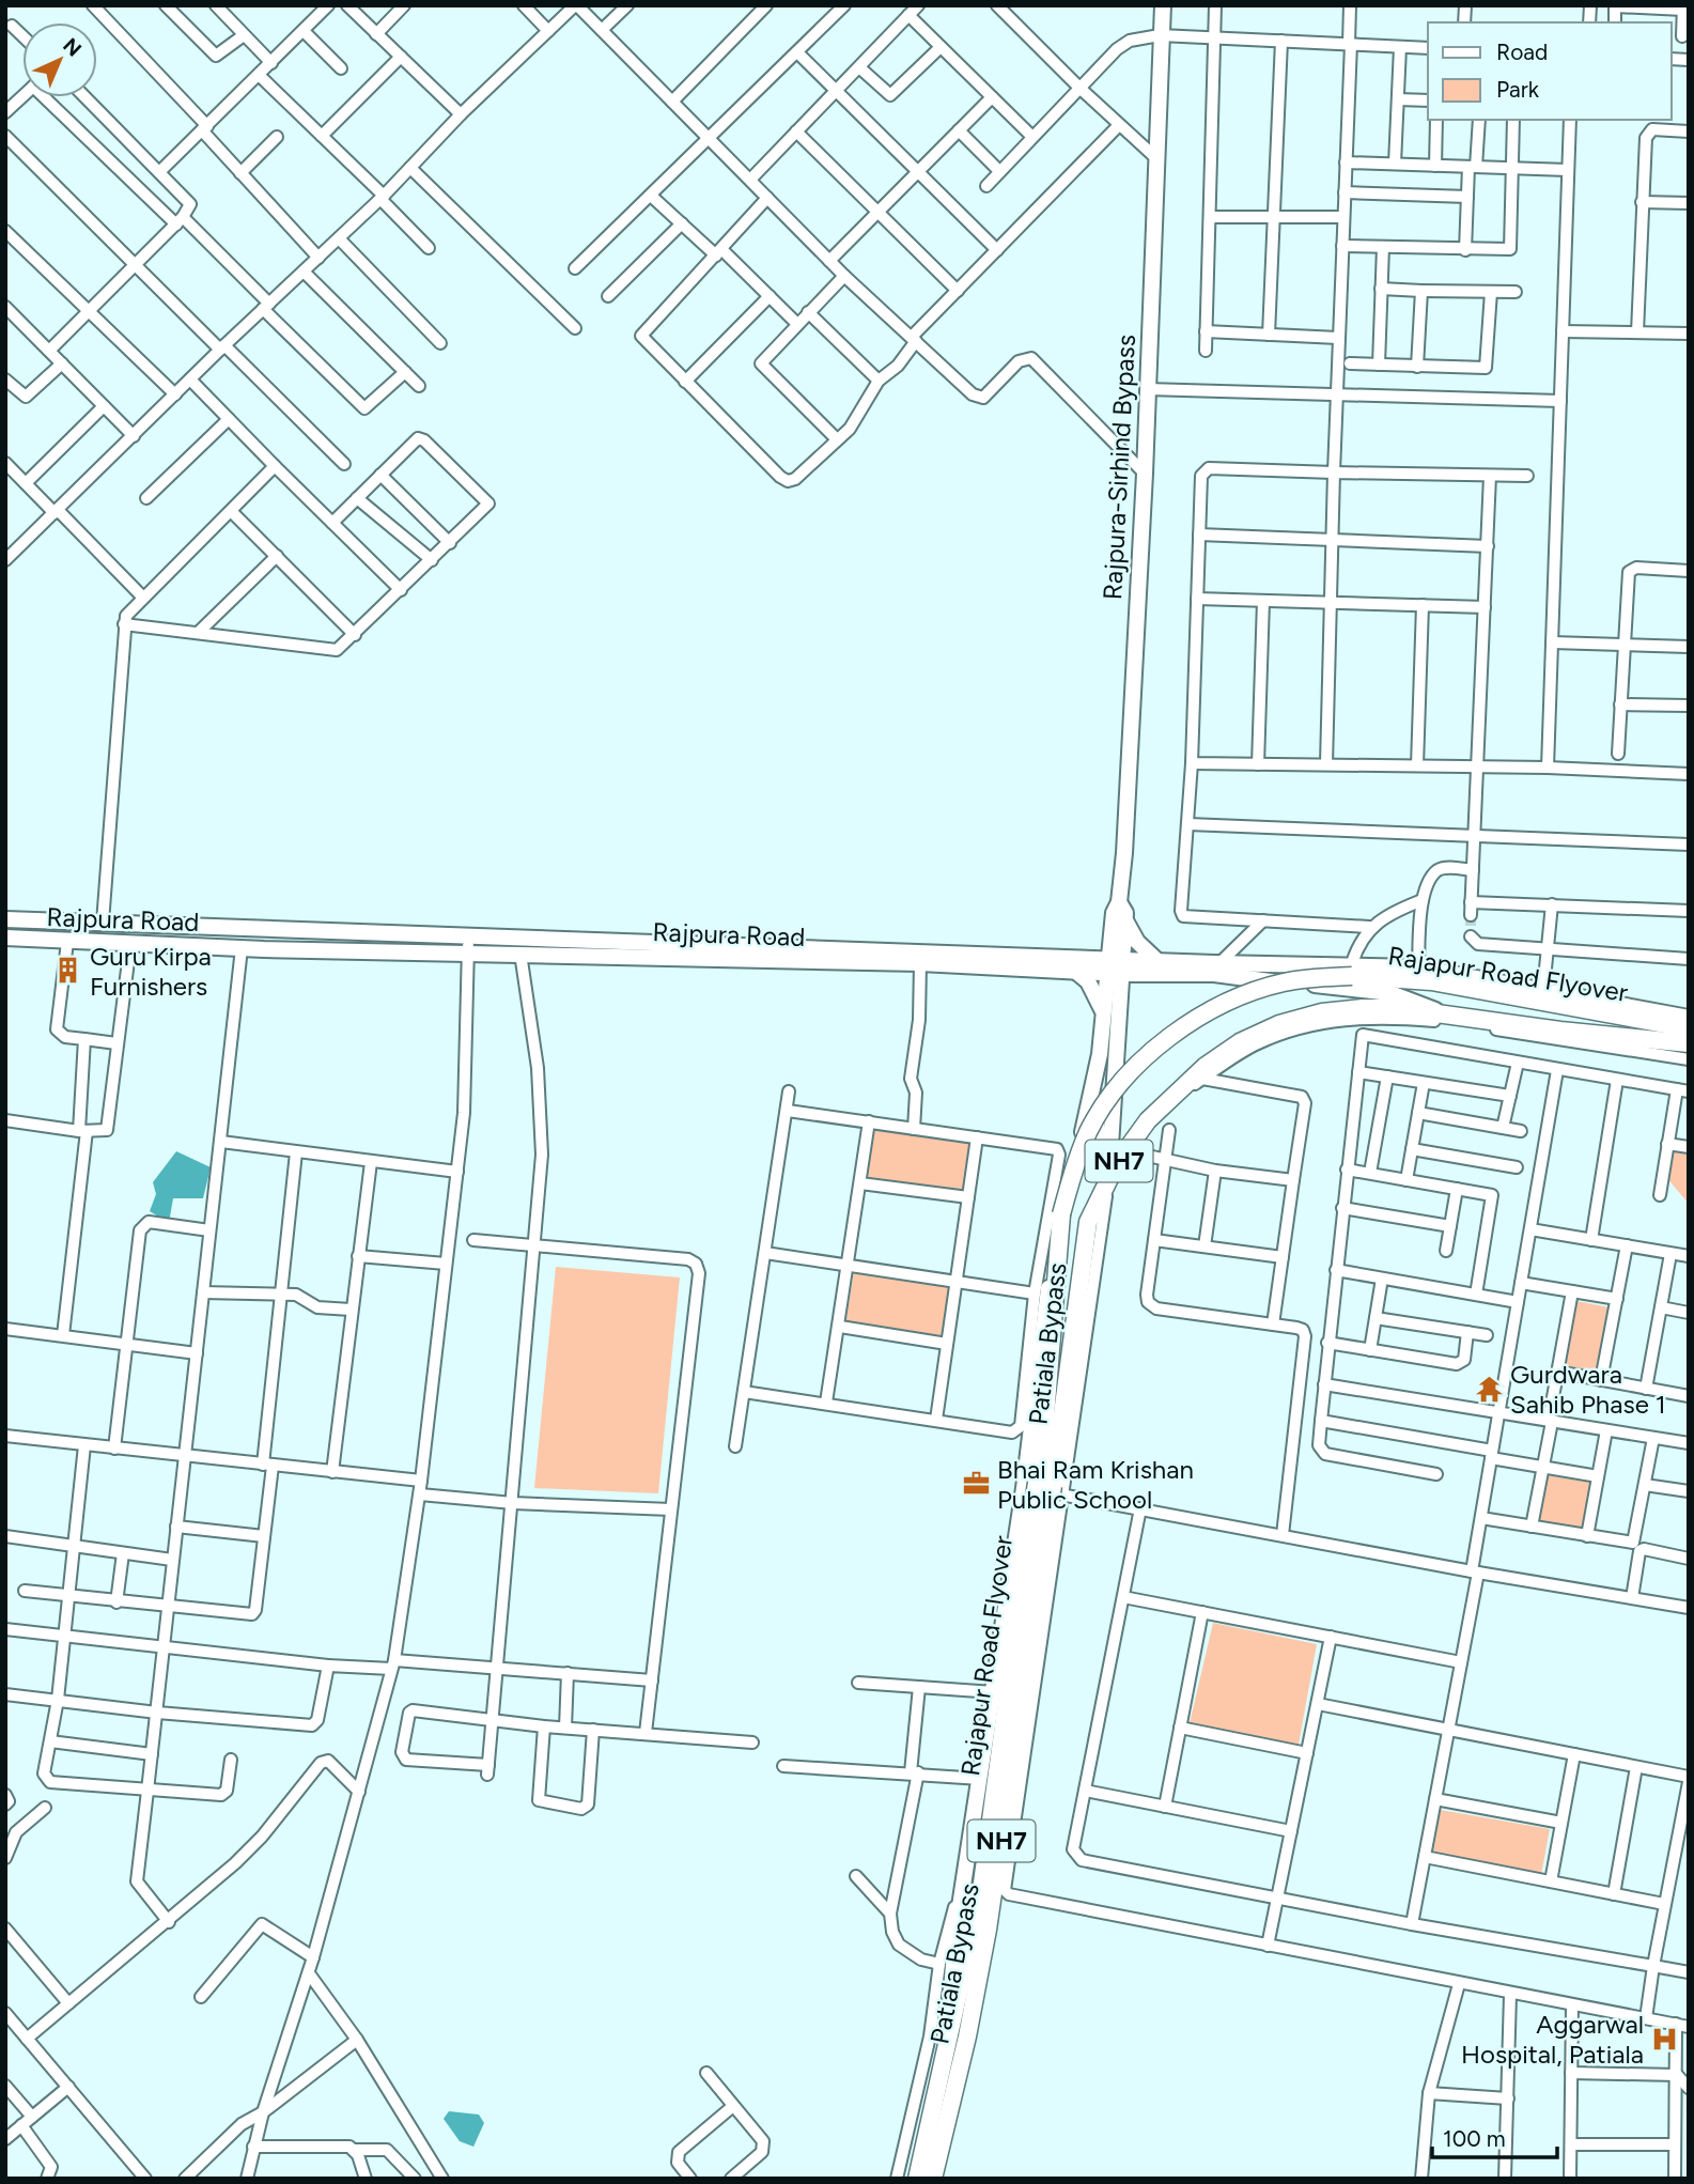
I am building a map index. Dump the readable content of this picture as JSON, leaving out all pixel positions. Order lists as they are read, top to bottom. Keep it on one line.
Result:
{"streets":{"highway":["Rajpura Road","Rajapur Road Flyover","NH7","Patiala Bypass"],"main road":["Rajpura-Sirhind Bypass"]},"crossings":[["Rajpura-Sirhind Bypass","Rajpura Road"],["Rajpura Road","Rajapur Road Flyover"],["Rajpura Road","Patiala Bypass"],["Rajapur Road Flyover","Patiala Bypass"]],"places":{"building":["Guru Kirpa Furnishers"],"temple":["Gurdwara Sahib Phase 1"],"office":["Bhai Ram Krishan Public School"],"hospital":["Aggarwal Hospital, Patiala"]},"legend":["Road","Park"],"scale_bar":"100 m","north":"top right"}
